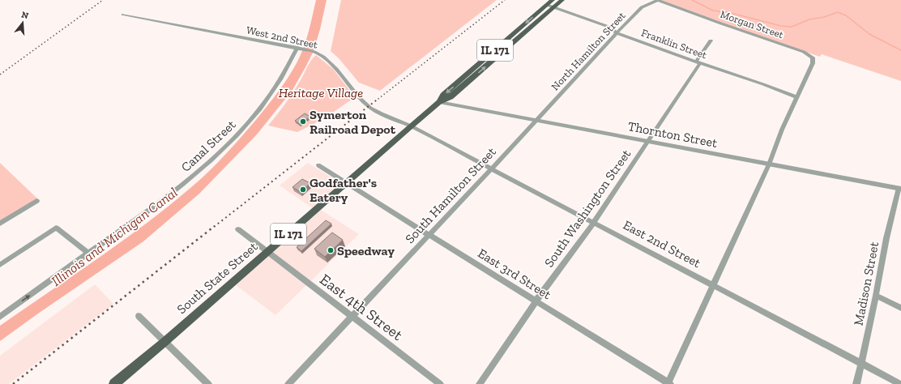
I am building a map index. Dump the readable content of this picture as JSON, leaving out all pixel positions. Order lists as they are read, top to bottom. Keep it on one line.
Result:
{"streets":{"main road":["IL 171","South State Street"],"street":["Morgan Street","West 2nd Street","Franklin Street","North Hamilton Street","Thornton Street","Canal Street","South Hamilton Street","South Washington Street","East 2nd Street","East 3rd Street","Madison Street","East 4th Street"]},"crossings":[["Morgan Street","Franklin Street"],["Morgan Street","North Hamilton Street"],["West 2nd Street","Canal Street"],["West 2nd Street","East 2nd Street"],["West 2nd Street","South State Street"],["Franklin Street","IL 171"],["Franklin Street","North Hamilton Street"],["Franklin Street","South Washington Street"],["IL 171","Thornton Street"],["IL 171","South State Street"],["North Hamilton Street","Thornton Street"],["North Hamilton Street","South Hamilton Street"],["Thornton Street","South Hamilton Street"],["Thornton Street","South Washington Street"],["Thornton Street","South State Street"],["Thornton Street","Madison Street"],["South Hamilton Street","East 2nd Street"],["South Hamilton Street","East 3rd Street"],["South Hamilton Street","East 4th Street"],["South Washington Street","East 2nd Street"],["South Washington Street","East 3rd Street"],["East 2nd Street","South State Street"],["East 2nd Street","Madison Street"],["East 3rd Street","South State Street"],["South State Street","East 4th Street"]],"water":["Illinois and Michigan Canal"],"parks":["Heritage Village"],"places":["Symerton Railroad Depot","Godfather's Eatery","Speedway"],"north":"top"}
